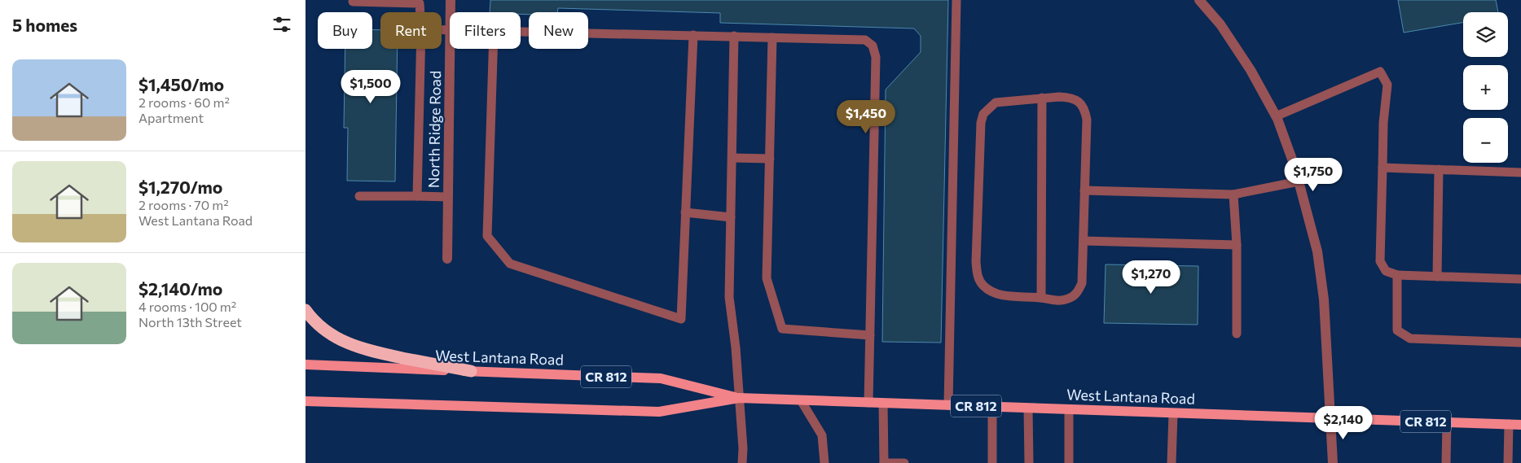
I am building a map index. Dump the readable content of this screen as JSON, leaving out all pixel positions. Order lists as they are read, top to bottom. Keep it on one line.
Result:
{"streets":{"main road":["West Lantana Road","CR 812"],"street":["North Ridge Road"]},"page":{"heading":"5 homes","map_buttons":["+","−"],"chip":["Buy","Rent","Filters","New"],"list":[{"name":"$1,450/mo","note":"2 rooms · 60 m² · Apartment"},{"name":"$1,270/mo","note":"2 rooms · 70 m² · West Lantana Road"},{"name":"$2,140/mo","note":"4 rooms · 100 m² · North 13th Street"}],"price":["$1,500","$1,450","$1,750","$1,270","$2,140"]}}
